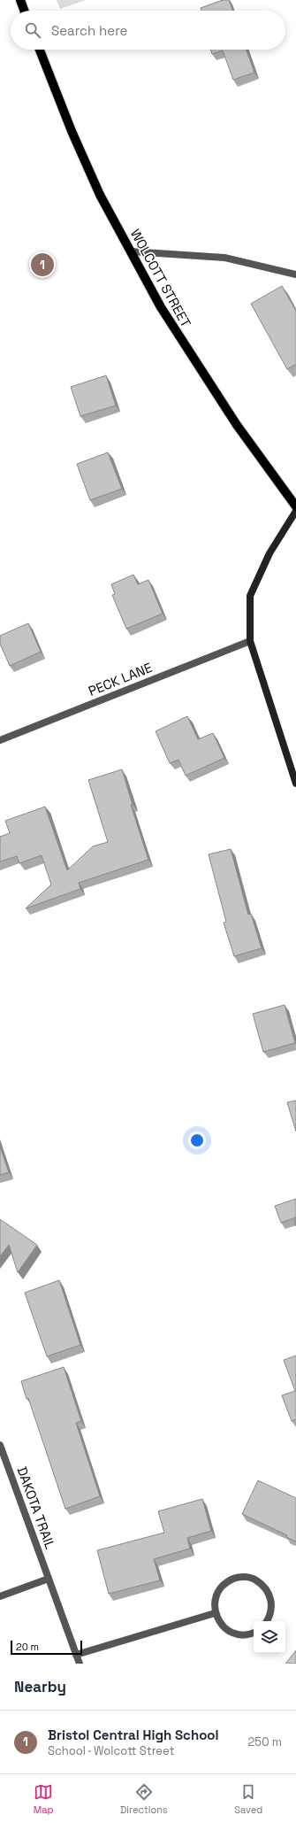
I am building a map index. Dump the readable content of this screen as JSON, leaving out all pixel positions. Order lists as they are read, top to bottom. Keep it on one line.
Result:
{"streets":{"main road":["WOLCOTT STREET"],"street":["PECK LANE","DAKOTA TRAIL"]},"scale_bar":"20 m","page":{"search":"Search here","pins":"1","scale":"20 m","heading":"Nearby","list":[{"mark":"1","name":"Bristol Central High School","note":"School · Wolcott Street","value":"250 m"}],"nav":["Map","Directions","Saved"]}}
